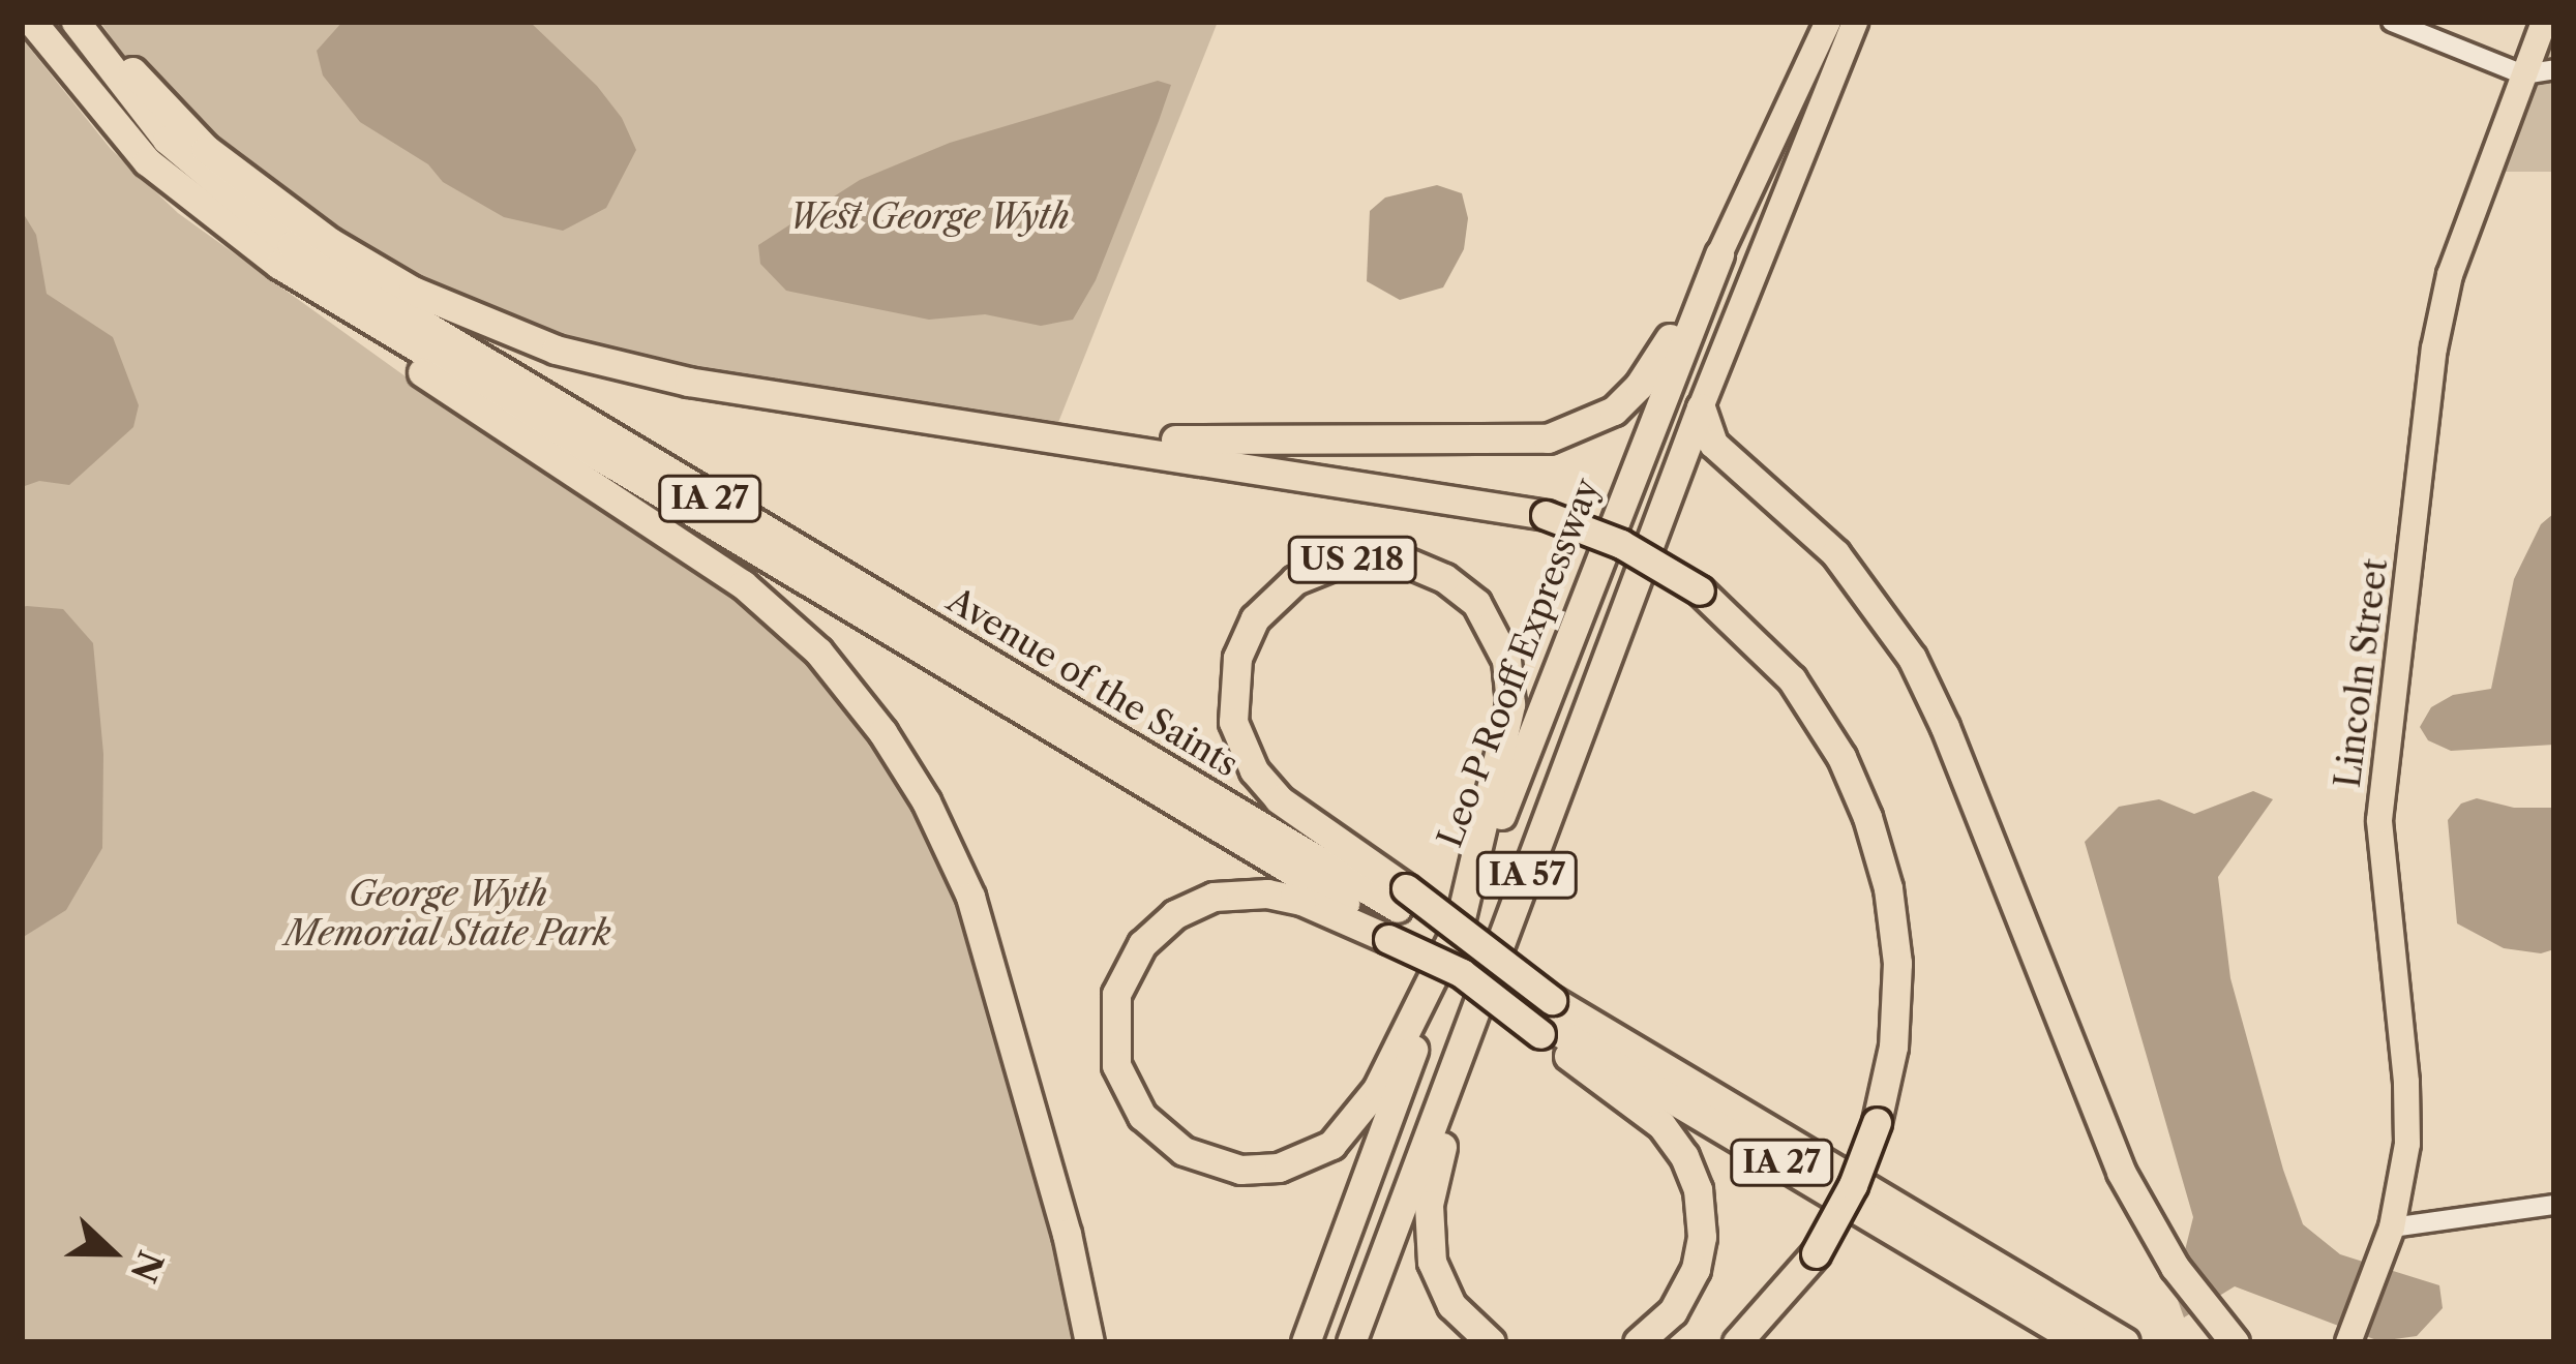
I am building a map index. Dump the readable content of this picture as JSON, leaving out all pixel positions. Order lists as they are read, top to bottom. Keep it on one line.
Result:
{"streets":{"highway":["IA 27","US 218","Leo P Rooff Expressway","Avenue of the Saints","IA 57"],"main road":["Lincoln Street"]},"crossings":[["US 218","Leo P Rooff Expressway"],["US 218","Avenue of the Saints"]],"parks":["West George Wyth","George Wyth Memorial State Park"],"north":"right"}
